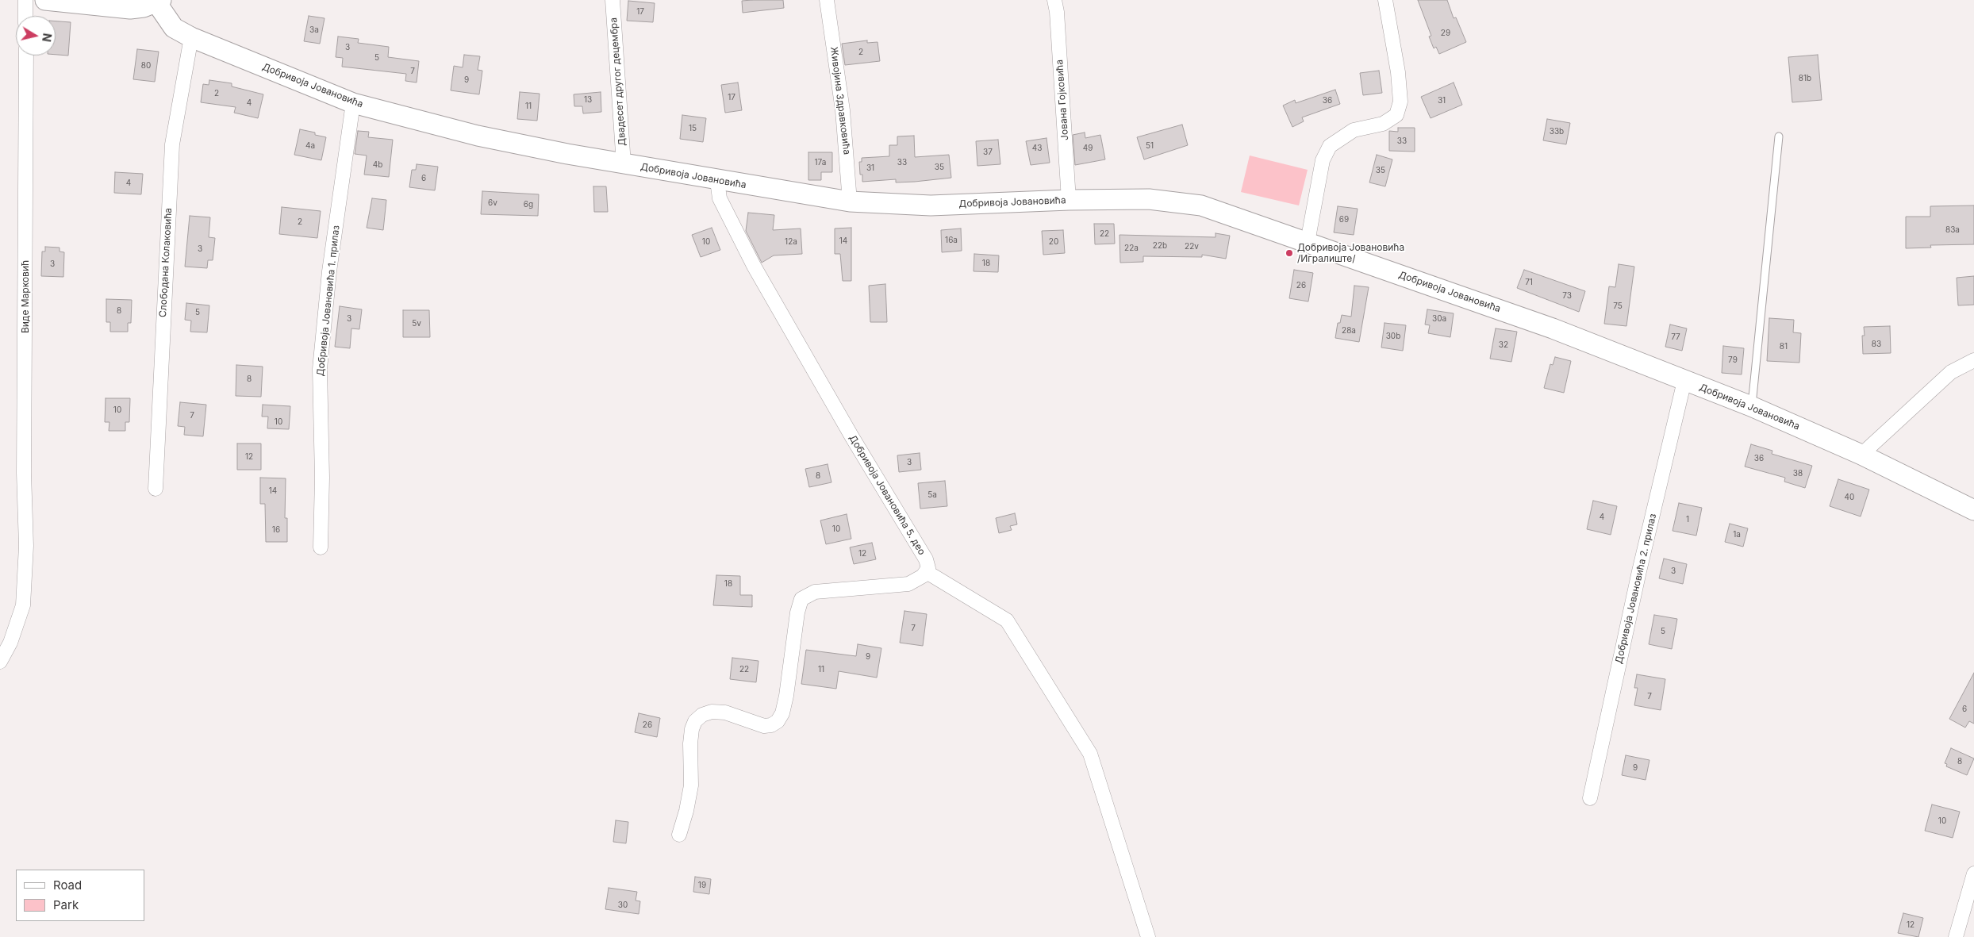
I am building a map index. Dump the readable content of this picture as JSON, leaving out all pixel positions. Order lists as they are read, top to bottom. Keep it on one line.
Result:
{"streets":{"street":["Двадесет другог децембра","Добривоја Јовановића","Јована Гојковића","Живојина Здравковића","Слободана Колаковића","Виде Марковић","Добривоја Јовановића 1. прилаз","Добривоја Јовановића 5. део","Добривоја Јовановића 2. прилаз"]},"crossings":[["Двадесет другог децембра","Добривоја Јовановића"],["Добривоја Јовановића","Јована Гојковића"],["Добривоја Јовановића","Живојина Здравковића"],["Добривоја Јовановића","Слободана Колаковића"],["Добривоја Јовановића","Добривоја Јовановића 1. прилаз"],["Добривоја Јовановића","Добривоја Јовановића 5. део"],["Добривоја Јовановића","Добривоја Јовановића 2. прилаз"]],"places":["Добривоја Јовановића /Игралиште/"],"house_numbers":["17","3a","29","3","2","5","80","7","81b","9","2","17","13","36","31","4","11","15","33b","33","4a","51","43","49","37","17a","33","4b","35","31","35","6","4","6v","6g","69","2","83a","22","16a","14","10","12a","20","22b","22v","22a","3","18","3","71","26","73","75","8","5","3","30a","5v","28a","30b","77","83","32","81","79","8","10","7","10","12","36","3","38","8","14","5a","40","4","1","10","16","1a","12","3","18","7","5","9","22","11","7","6","26","8","9","10","19","30","12"],"legend":["Road","Park"],"north":"right"}
